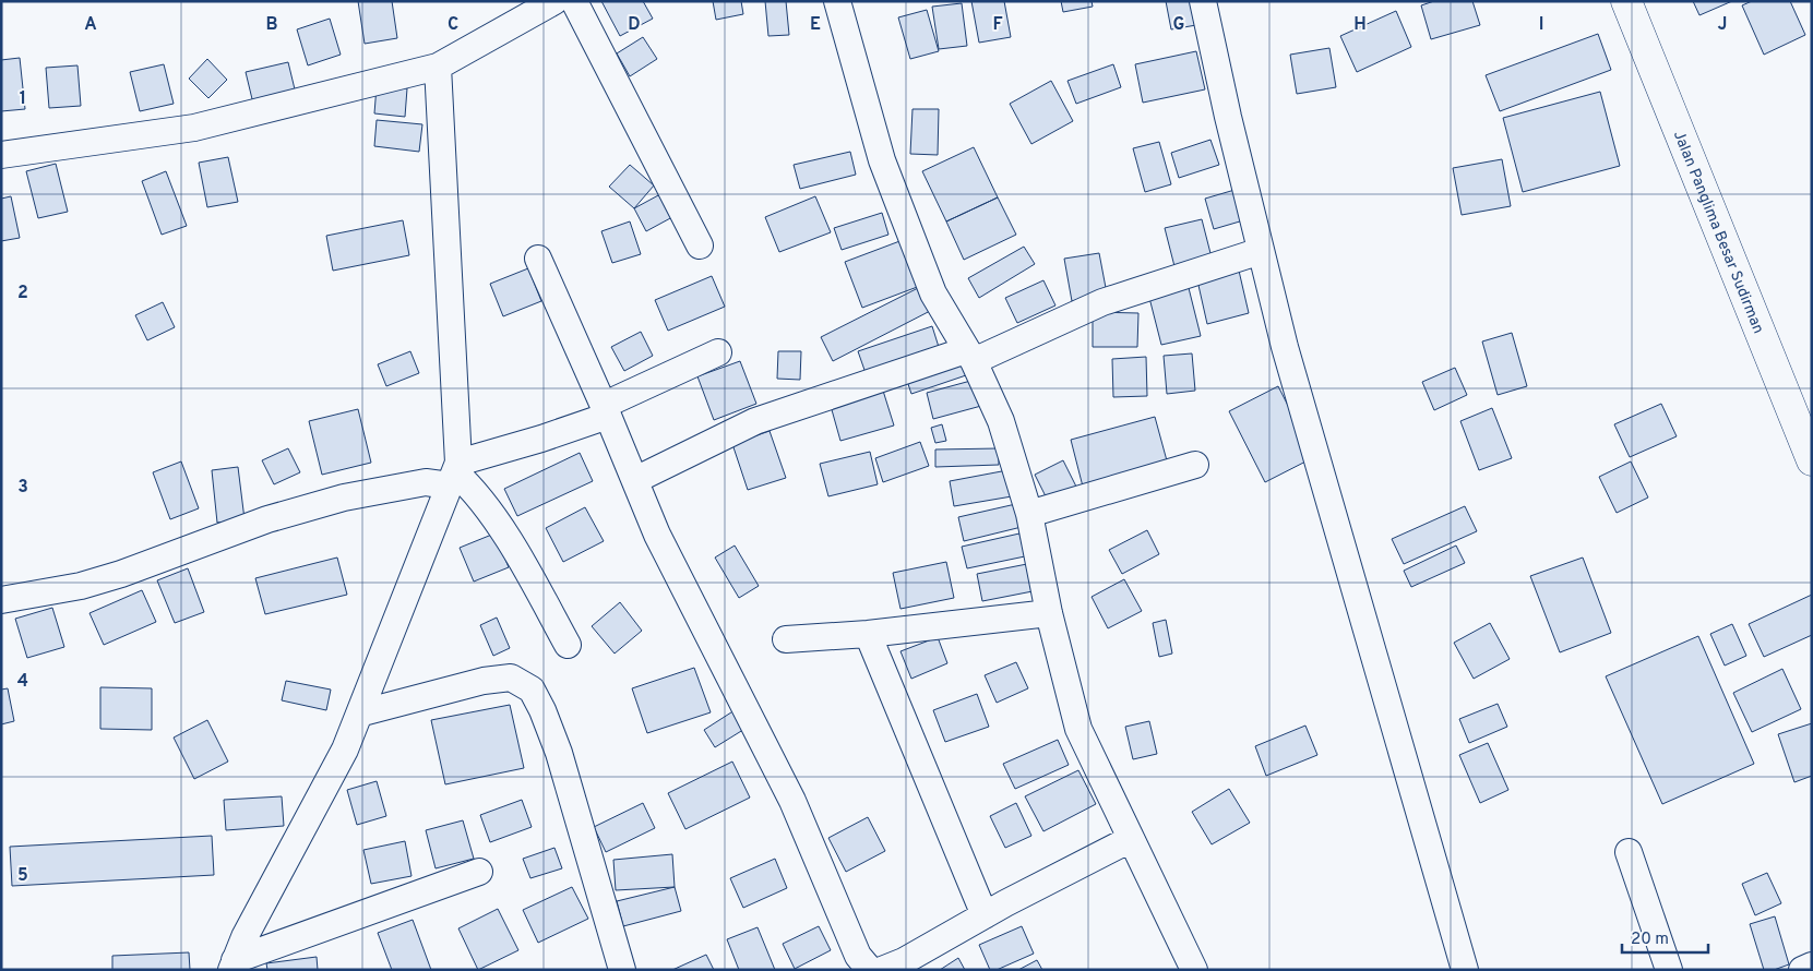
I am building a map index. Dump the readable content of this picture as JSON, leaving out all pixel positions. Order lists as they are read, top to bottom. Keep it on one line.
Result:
{"streets":{"main road":["Jalan Panglima Besar Sudirman"]},"scale_bar":"20 m","grid":{"columns":["A","B","C","D","E","F","G","H","I","J"],"rows":["1","2","3","4","5"]}}
